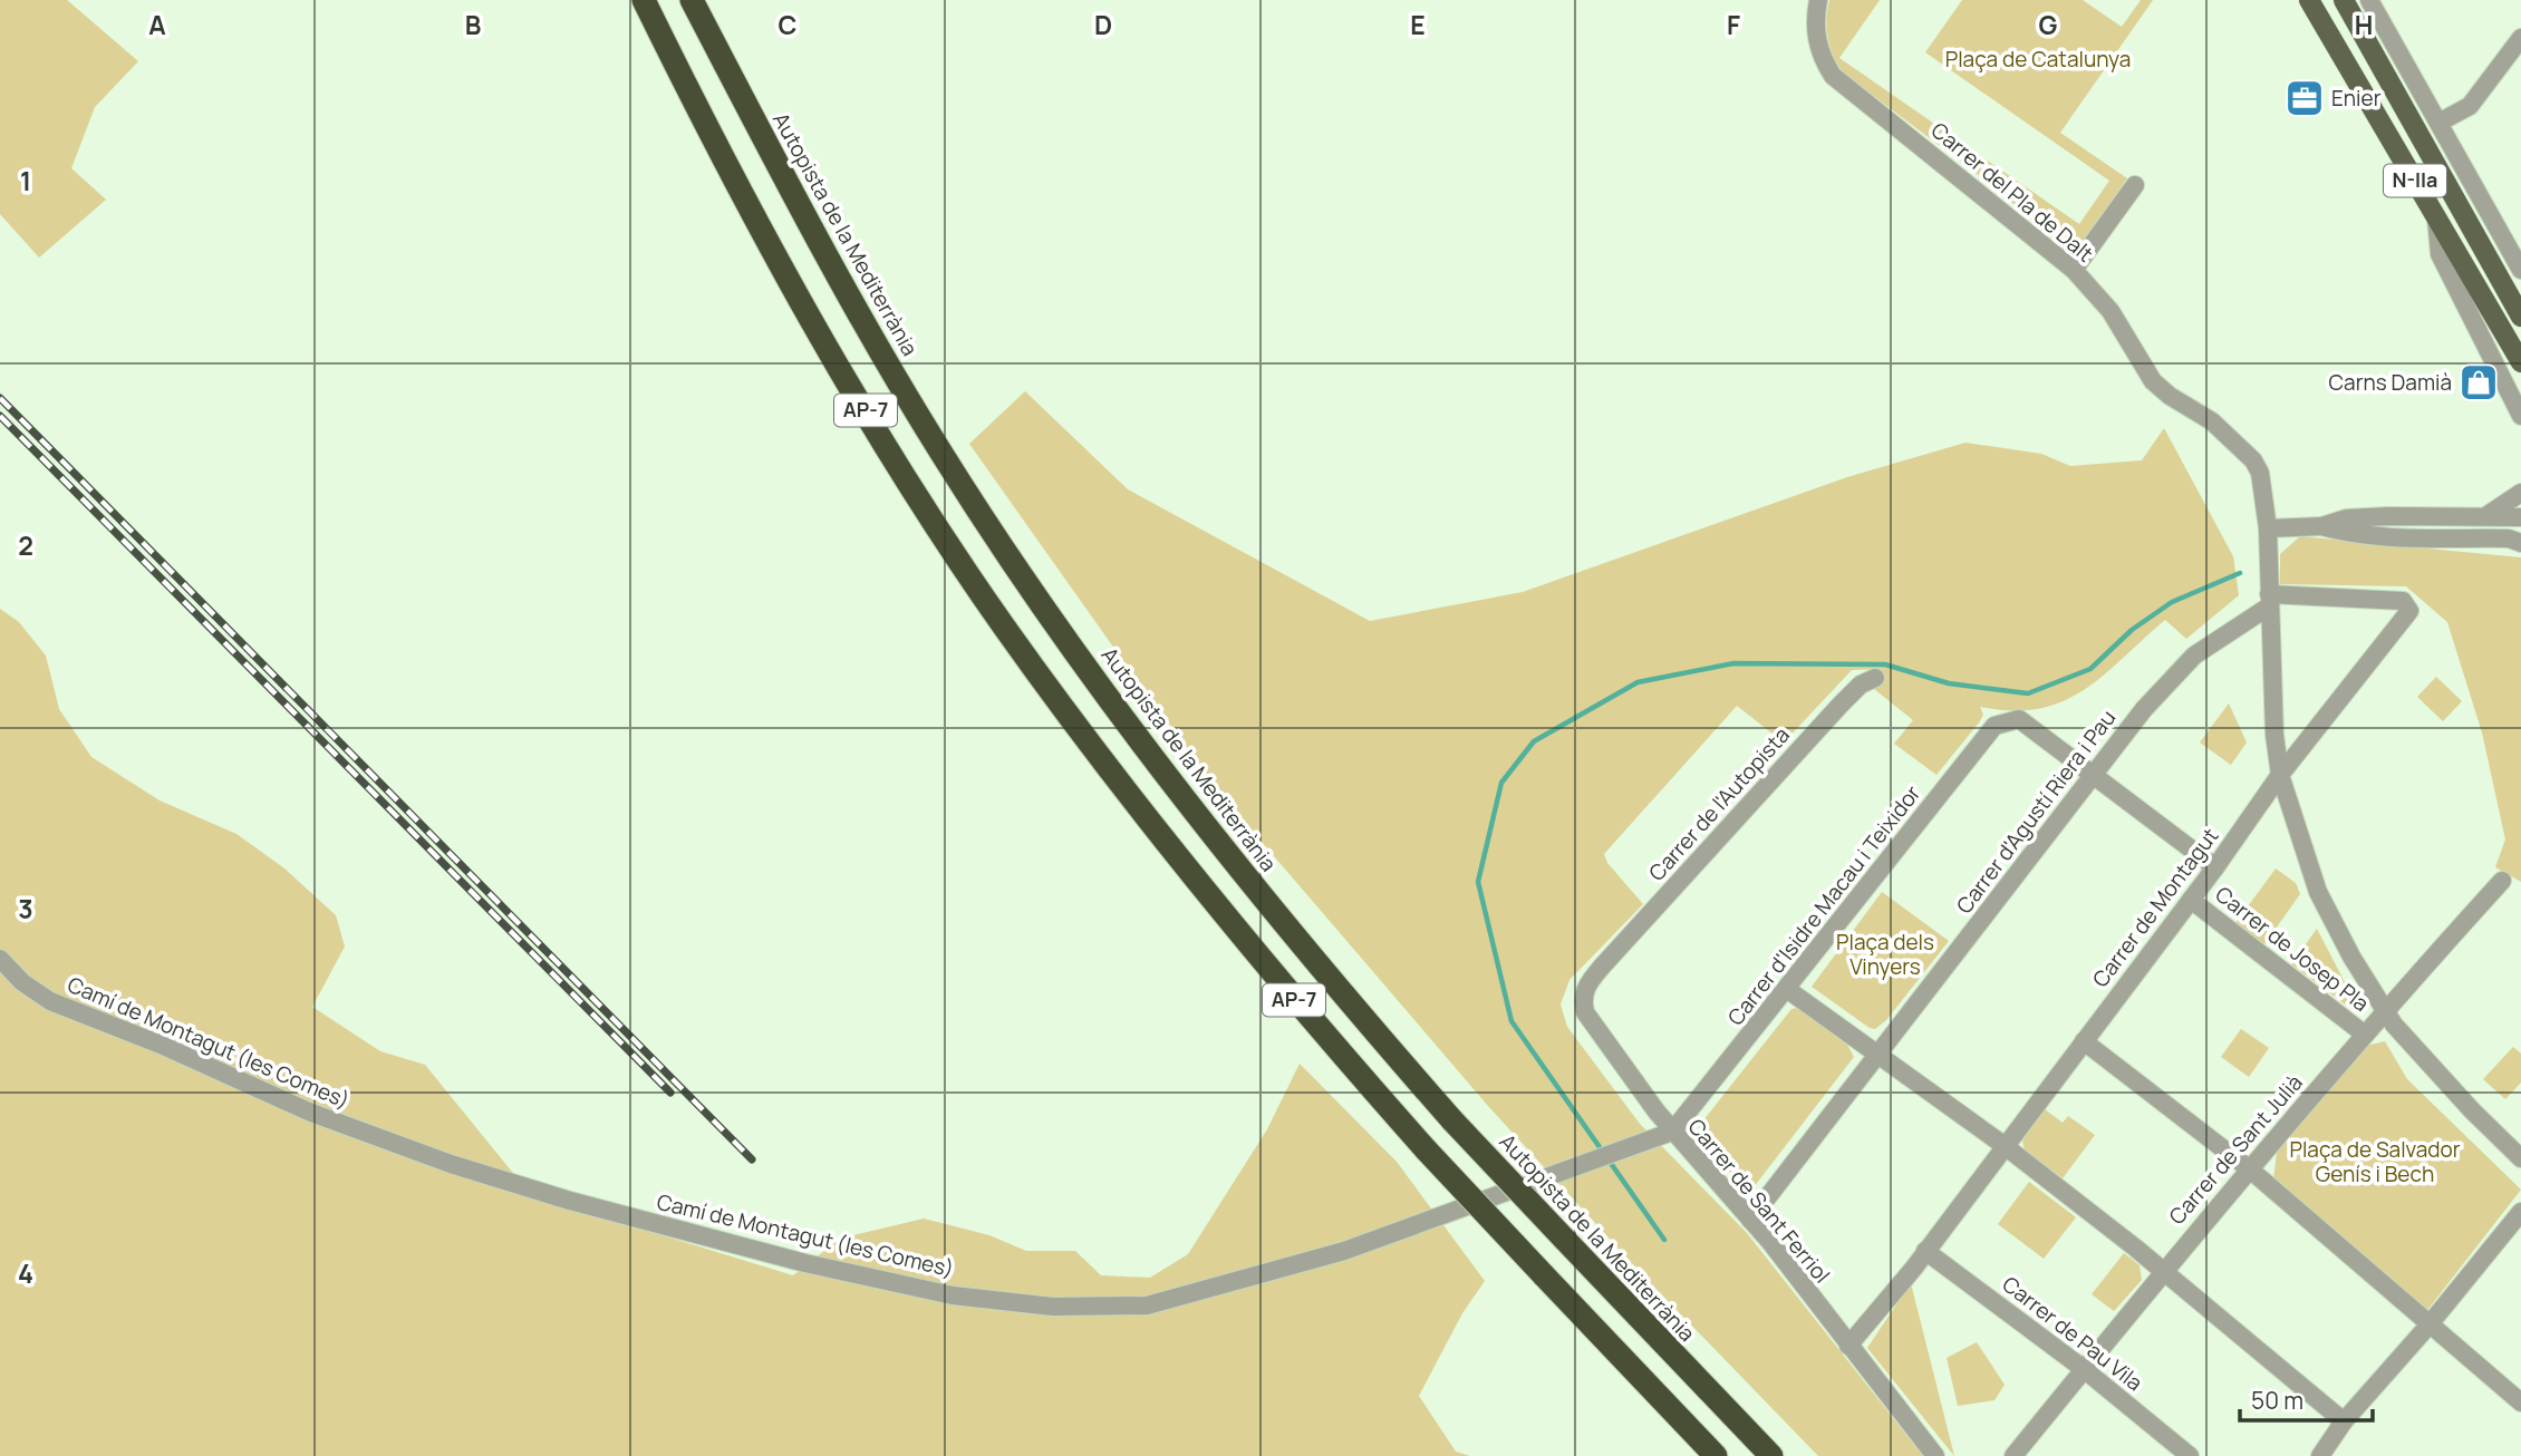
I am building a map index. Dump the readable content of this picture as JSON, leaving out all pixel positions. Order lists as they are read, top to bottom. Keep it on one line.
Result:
{"streets":{"highway":["Autopista de la Mediterrània","AP-7"],"main road":["N-IIa"],"street":["Carrer del Pla de Dalt","Carrer de l'Autopista","Carrer d'Agustí Riera i Pau","Carrer d'Isidre Macau i Teixidor","Carrer de Montagut","Carrer de Josep Pla","Camí de Montagut (les Comes)","Carrer de Sant Julià","Carrer de Sant Ferriol","Carrer de Pau Vila"]},"crossings":[["Carrer del Pla de Dalt","Carrer d'Agustí Riera i Pau"],["Carrer del Pla de Dalt","Carrer de Montagut"],["Carrer del Pla de Dalt","Carrer de Sant Julià"],["Carrer de l'Autopista","Carrer de Sant Ferriol"],["Carrer d'Agustí Riera i Pau","Carrer d'Isidre Macau i Teixidor"],["Carrer d'Agustí Riera i Pau","Carrer de Montagut"],["Carrer d'Agustí Riera i Pau","Carrer de Sant Ferriol"],["Carrer d'Isidre Macau i Teixidor","Camí de Montagut (les Comes)"],["Carrer d'Isidre Macau i Teixidor","Carrer de Sant Ferriol"],["Carrer de Montagut","Carrer de Josep Pla"],["Carrer de Montagut","Carrer de Sant Ferriol"],["Carrer de Montagut","Carrer de Pau Vila"],["Carrer de Josep Pla","Carrer de Sant Julià"],["Camí de Montagut (les Comes)","Carrer de Sant Ferriol"],["Carrer de Sant Julià","Carrer de Pau Vila"]],"parks":["Plaça de Catalunya","Plaça dels Vinyers","Plaça de Salvador Genís i Bech"],"places":{"office":["Enier"],"shop":["Carns Damià"]},"scale_bar":"50 m","grid":{"columns":["A","B","C","D","E","F","G","H"],"rows":["1","2","3","4"]}}
